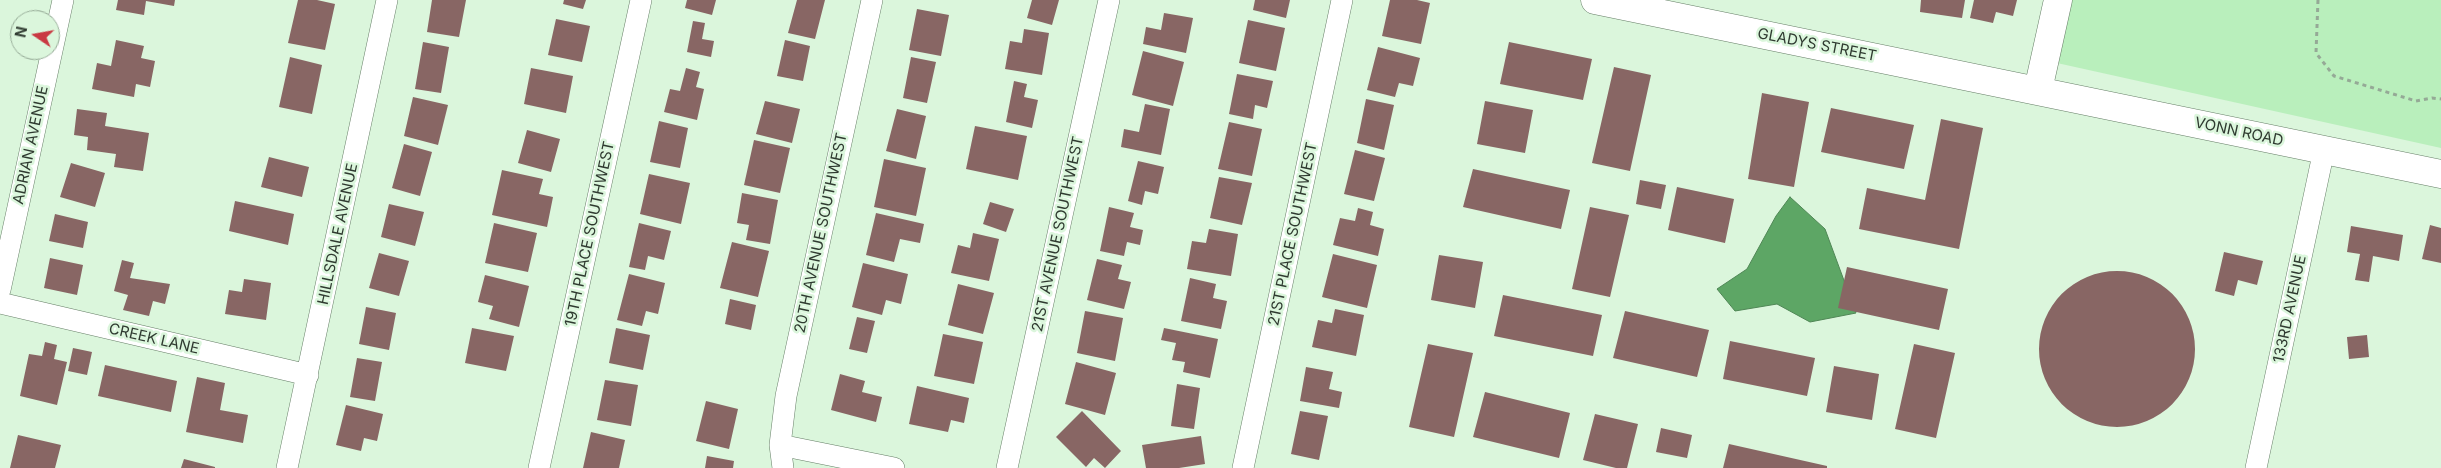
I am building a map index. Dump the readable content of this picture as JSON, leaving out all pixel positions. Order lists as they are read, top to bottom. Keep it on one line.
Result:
{"streets":{"street":["GLADYS STREET","VONN ROAD","ADRIAN AVENUE","20TH AVENUE SOUTHWEST","HILLSDALE AVENUE","19TH PLACE SOUTHWEST","21ST AVENUE SOUTHWEST","21ST PLACE SOUTHWEST","133RD AVENUE","CREEK LANE"]},"crossings":[["GLADYS STREET","VONN ROAD"],["VONN ROAD","133RD AVENUE"],["HILLSDALE AVENUE","CREEK LANE"]],"north":"left"}
